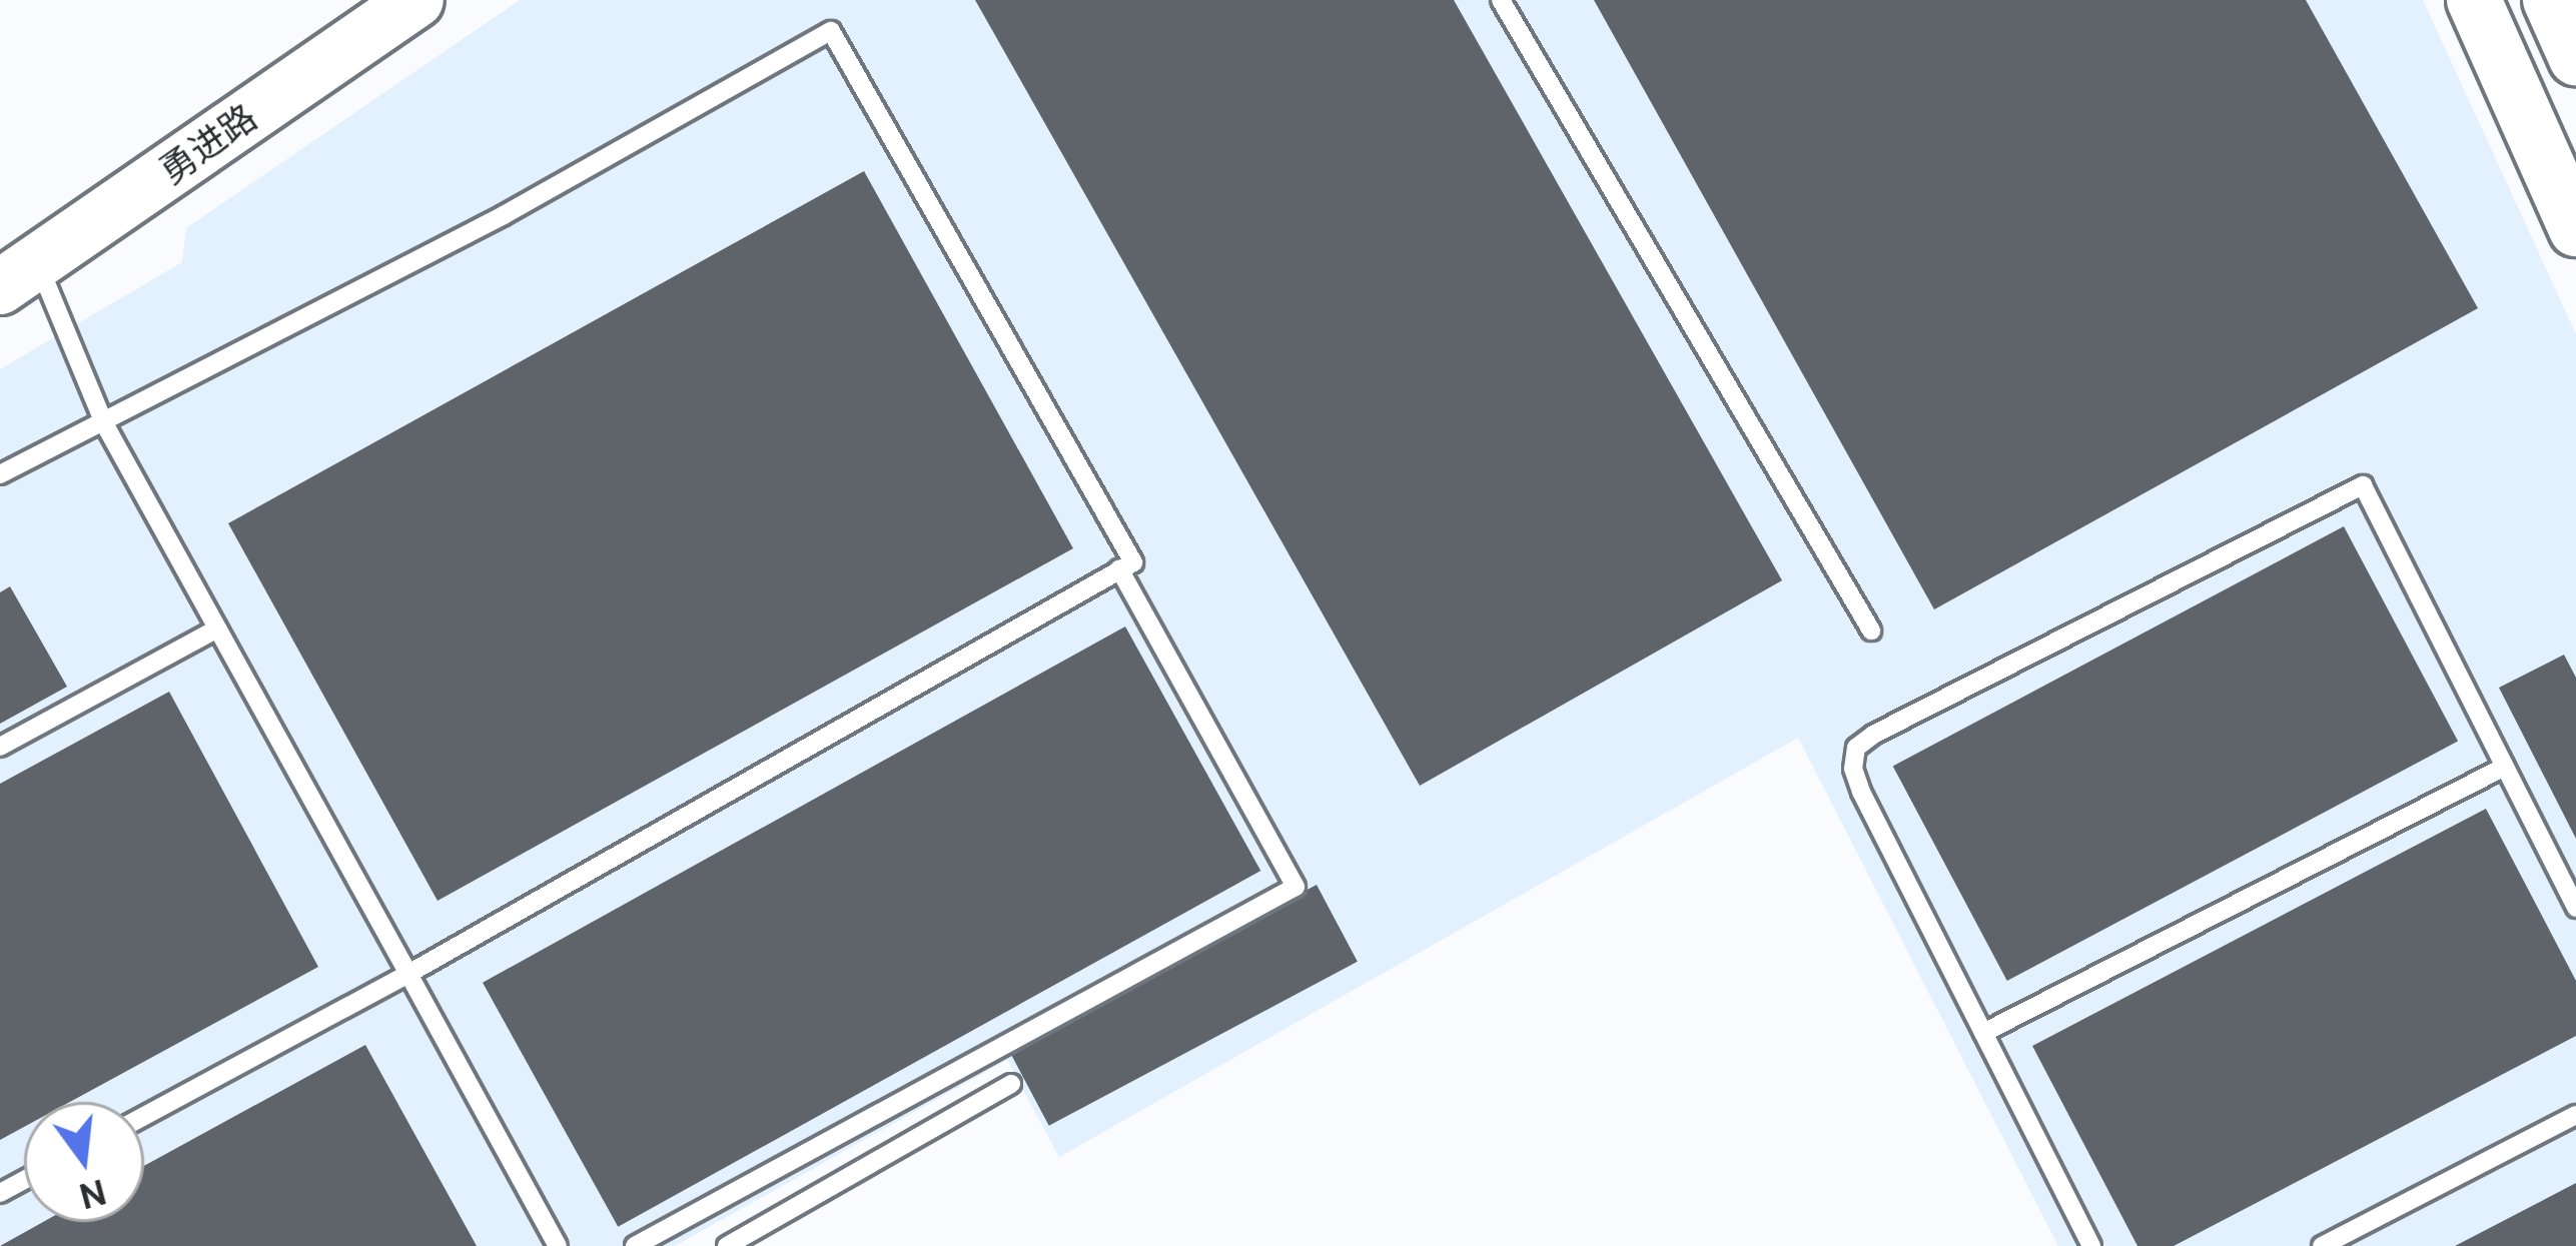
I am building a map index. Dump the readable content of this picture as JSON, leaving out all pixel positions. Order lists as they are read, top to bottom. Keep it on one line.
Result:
{"streets":{"street":["勇进路"]},"north":"bottom"}
